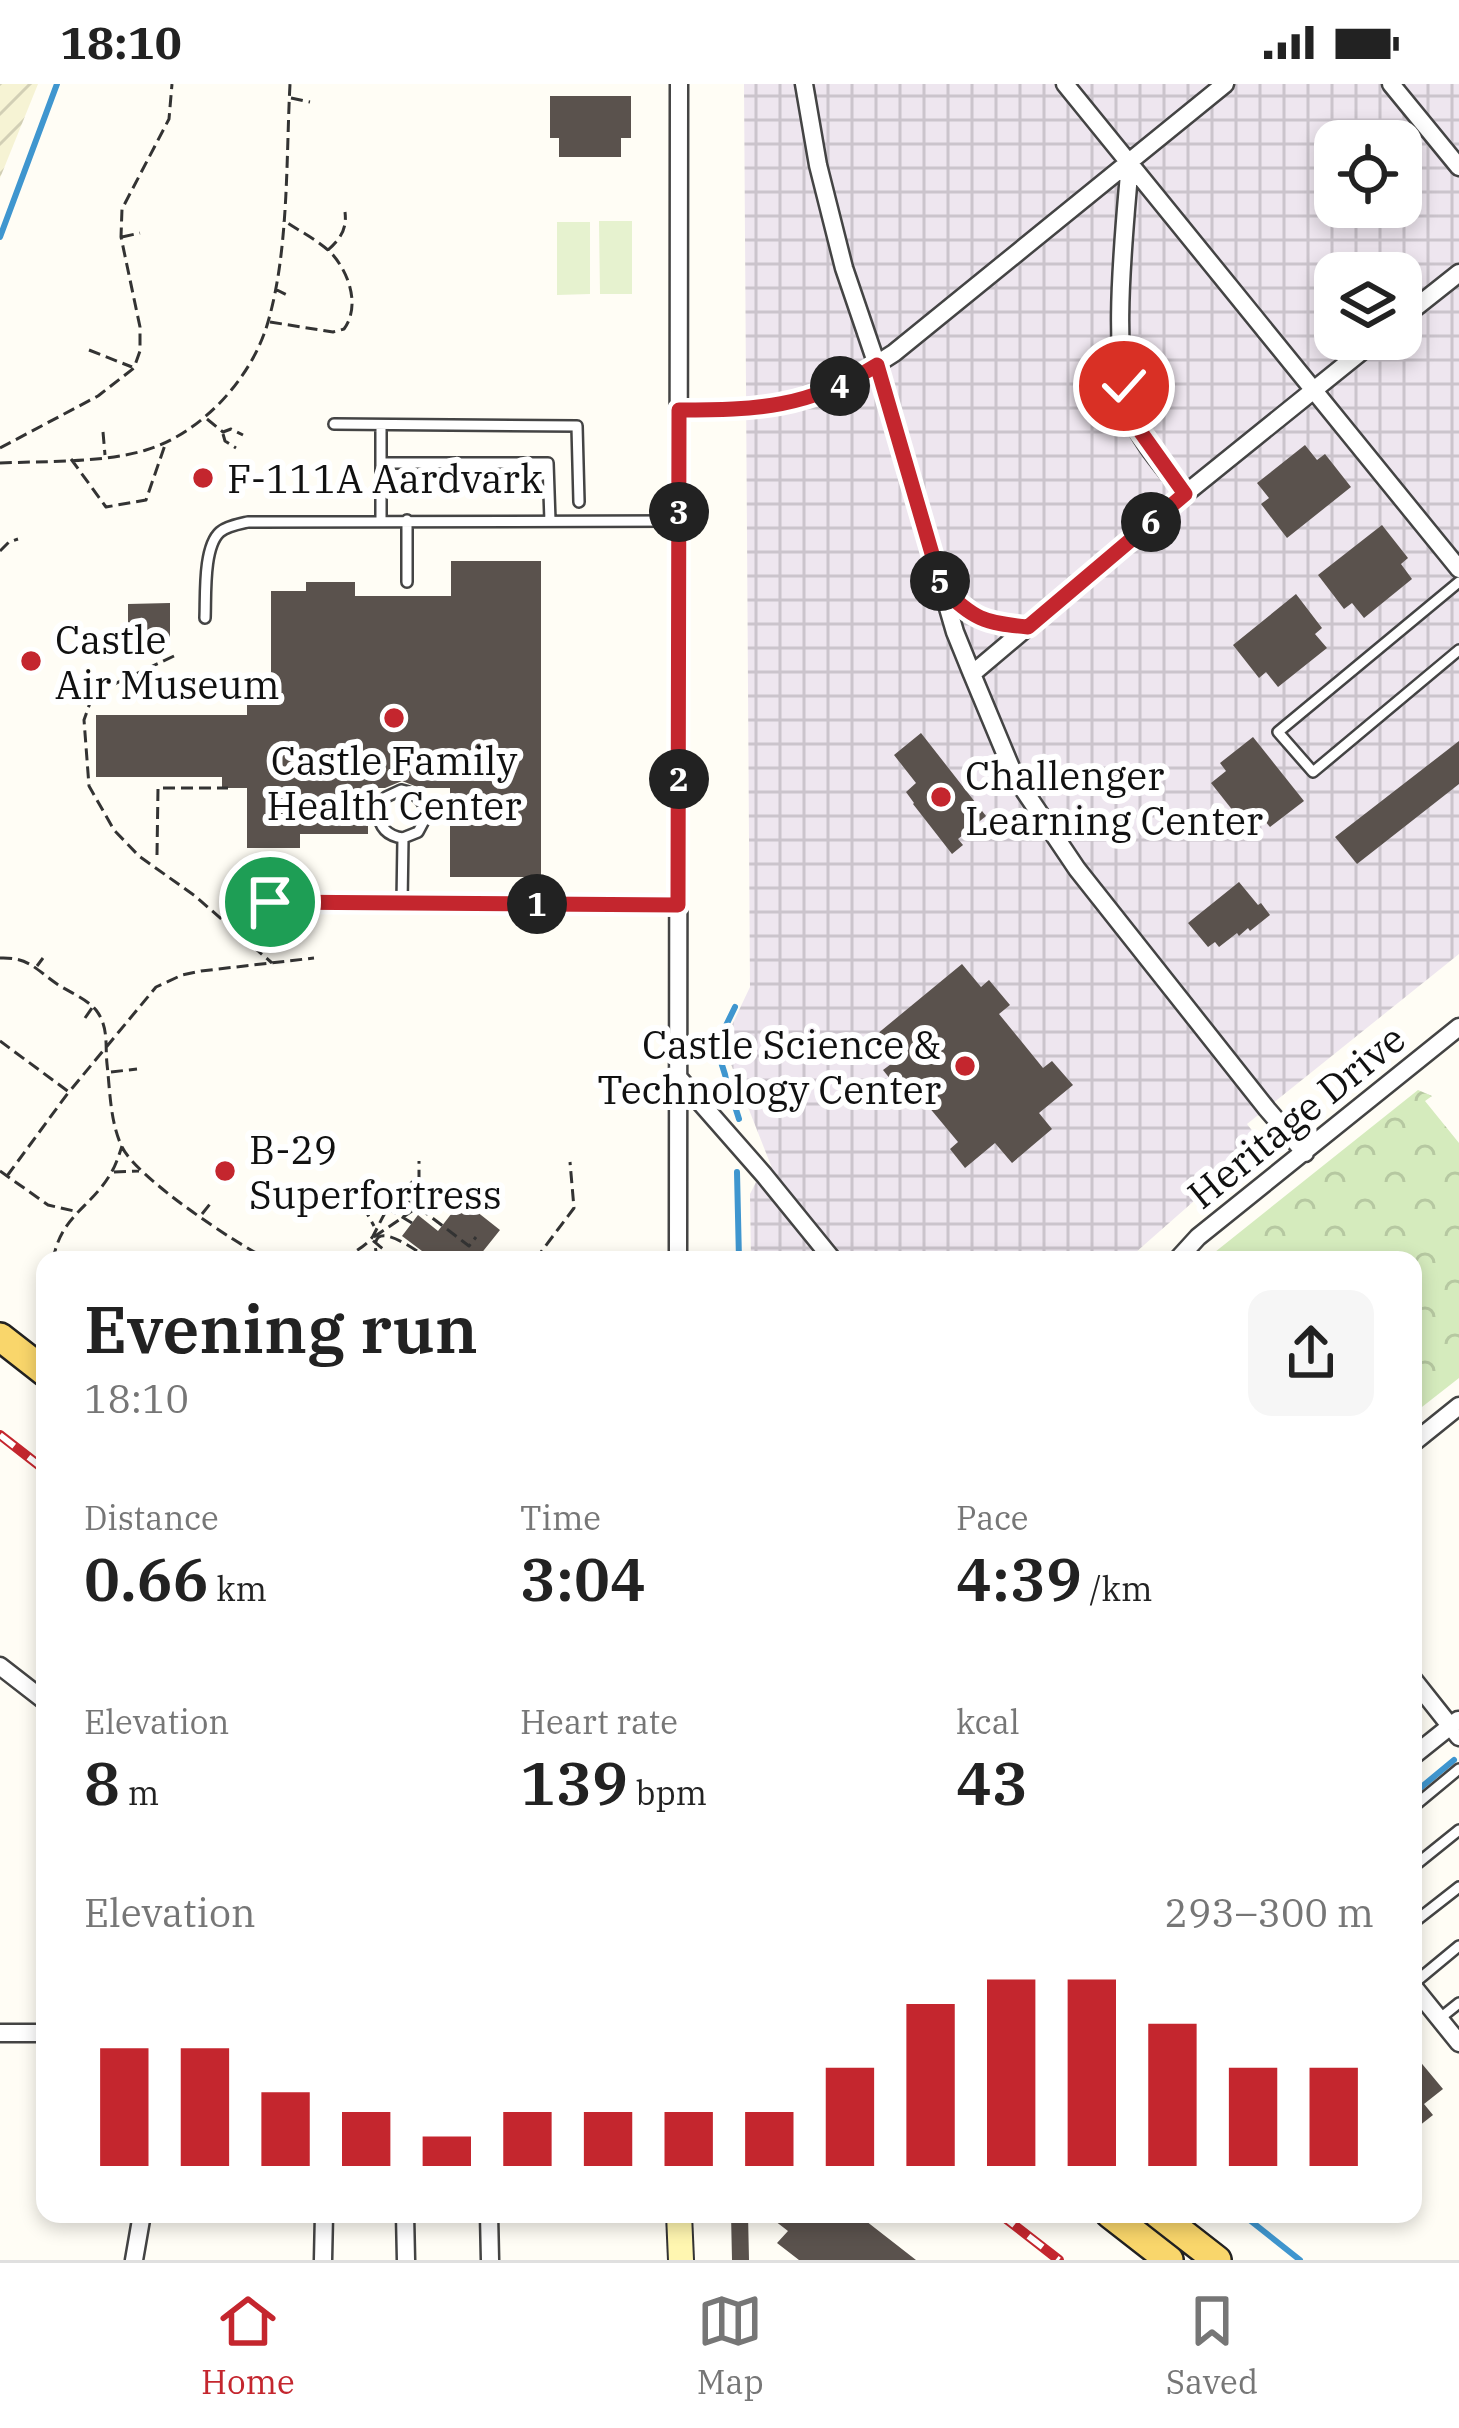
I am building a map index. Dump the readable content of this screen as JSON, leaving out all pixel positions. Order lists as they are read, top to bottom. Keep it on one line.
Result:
{"streets":{"street":["Heritage Drive"]},"places":["F-111A Aardvark","Castle Air Museum","Castle Family Health Center","Challenger Learning Center","Castle Science & Technology Center","B-29 Superfortress"],"page":{"status":"18:10","pins":["4","3","6","5","2","1"],"heading":["Evening run","18:10"],"stats":[["Distance","0.66 km"],["Time","3:04"],["Pace","4:39 /km"],["Elevation","8 m"],["Heart rate","139 bpm"],["kcal","43"]],"chart":["Elevation","293–300 m"],"tabs":["Home","Map","Saved"]}}
